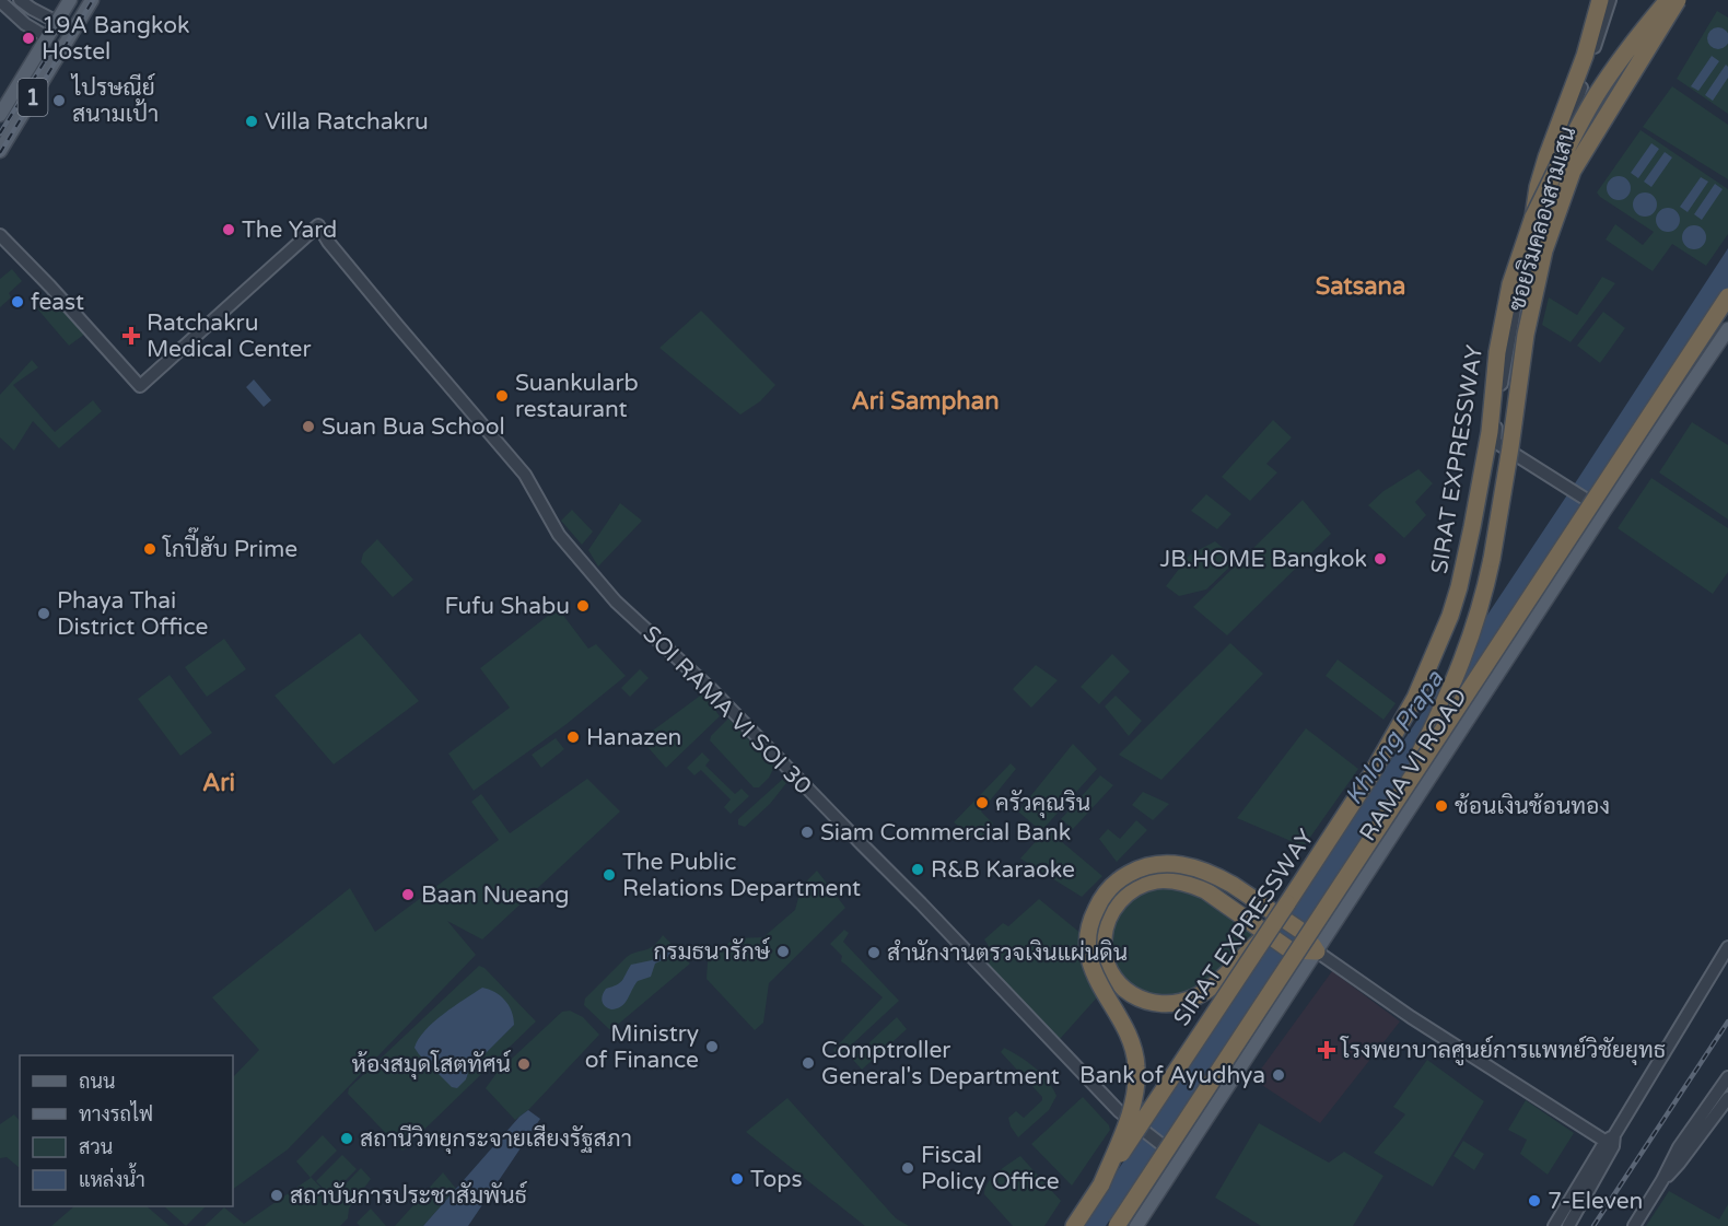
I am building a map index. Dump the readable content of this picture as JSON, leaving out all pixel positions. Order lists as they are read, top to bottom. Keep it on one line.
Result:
{"streets":{"highway":["SIRAT EXPRESSWAY"],"main road":["1","RAMA VI ROAD"],"street":["ซอยริมคลองสามเสน","SOI RAMA VI SOI 30"]},"crossings":[["ซอยริมคลองสามเสน","RAMA VI ROAD"],["SOI RAMA VI SOI 30","RAMA VI ROAD"]],"districts":["Satsana","Ari Samphan","Ari"],"water":["Khlong Prapa"],"places":{"other":["19A Bangkok Hostel","ไปรษณีย์ สนามเป้า","Villa Ratchakru","The Yard","feast","Suankularb restaurant","Suan Bua School","โกปี๊ฮับ Prime","JB.HOME Bangkok","Fufu Shabu","Phaya Thai District Office","Hanazen","ครัวคุณริน","ช้อนเงินช้อนทอง","Siam Commercial Bank","R&B Karaoke","The Public Relations Department","Baan Nueang","กรมธนารักษ์","สำนักงานตรวจเงินแผ่นดิน","Ministry of Finance","Comptroller General's Department","ห้องสมุดโสตทัศน์","Bank of Ayudhya","สถานีวิทยุกระจายเสียงรัฐสภา","Fiscal Policy Office","Tops","สถาบันการประชาสัมพันธ์","7-Eleven"],"health":["Ratchakru Medical Center","โรงพยาบาลศูนย์การแพทย์วิชัยยุทธ"]},"legend":["ถนน","ทางรถไฟ","สวน","แหล่งน้ำ"]}
